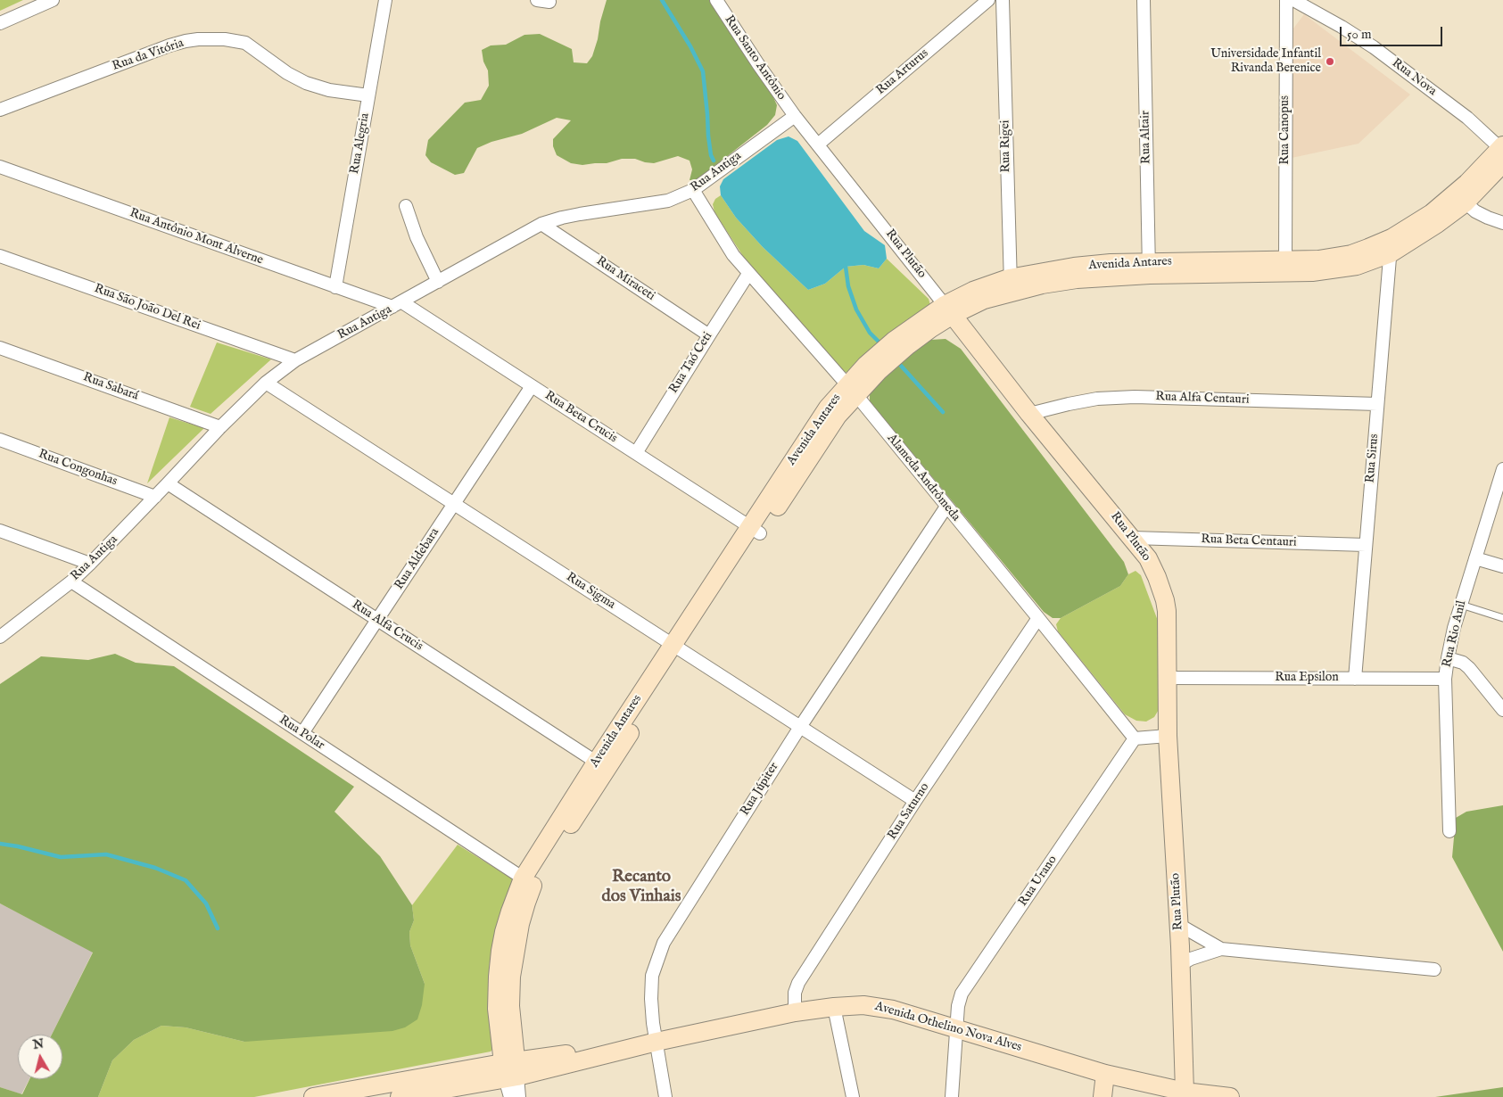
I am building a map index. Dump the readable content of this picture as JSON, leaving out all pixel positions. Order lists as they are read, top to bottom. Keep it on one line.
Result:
{"streets":{"main road":["Rua Plutão","Avenida Antares","Avenida Othelino Nova Alves"],"street":["Rua da Vitória","Rua Santo Antônio","Rua Arturus","Rua Nova","Rua Canopus","Rua Altair","Rua Alegria","Rua Rigei","Rua Antiga","Rua Antônio Mont Alverne","Rua Miraceti","Rua São João Del Rei","Rua Taó Ceti","Rua Sabará","Rua Alfa Centauri","Rua Beta Crucis","Rua Sirus","Rua Congonhas","Alameda Andrômeda","Rua Beta Centauri","Rua Aldebara","Rua Sigma","Rua Alfa Crucis","Rua Rio Anil","Rua Epsilon","Rua Polar","Rua Júpiter","Rua Saturno","Rua Urano"]},"crossings":[["Rua da Vitória","Rua Alegria"],["Rua Santo Antônio","Rua Antiga"],["Rua Santo Antônio","Rua Plutão"],["Rua Arturus","Rua Plutão"],["Rua Nova","Avenida Antares"],["Rua Canopus","Avenida Antares"],["Rua Altair","Avenida Antares"],["Rua Alegria","Rua Antônio Mont Alverne"],["Rua Rigei","Avenida Antares"],["Rua Antiga","Rua Antônio Mont Alverne"],["Rua Antiga","Rua Plutão"],["Rua Antiga","Rua Miraceti"],["Rua Antiga","Rua São João Del Rei"],["Rua Antiga","Rua Sabará"],["Rua Antiga","Rua Beta Crucis"],["Rua Antiga","Rua Congonhas"],["Rua Antiga","Alameda Andrômeda"],["Rua Antiga","Rua Sigma"],["Rua Antiga","Rua Alfa Crucis"],["Rua Antiga","Rua Polar"],["Rua Antônio Mont Alverne","Rua Beta Crucis"],["Rua Plutão","Avenida Antares"],["Rua Plutão","Rua Alfa Centauri"],["Rua Plutão","Rua Beta Centauri"],["Rua Plutão","Rua Epsilon"],["Rua Plutão","Avenida Othelino Nova Alves"],["Avenida Antares","Rua Beta Crucis"],["Avenida Antares","Rua Sirus"],["Avenida Antares","Alameda Andrômeda"],["Avenida Antares","Rua Sigma"],["Avenida Antares","Rua Alfa Crucis"],["Avenida Antares","Rua Polar"],["Avenida Antares","Avenida Othelino Nova Alves"],["Rua Miraceti","Rua Taó Ceti"],["Rua Taó Ceti","Rua Beta Crucis"],["Rua Taó Ceti","Alameda Andrômeda"],["Rua Alfa Centauri","Rua Sirus"],["Rua Beta Crucis","Rua Aldebara"],["Rua Sirus","Rua Beta Centauri"],["Rua Sirus","Rua Epsilon"],["Alameda Andrômeda","Rua Júpiter"],["Alameda Andrômeda","Rua Saturno"],["Alameda Andrômeda","Rua Urano"],["Rua Aldebara","Rua Sigma"],["Rua Aldebara","Rua Alfa Crucis"],["Rua Aldebara","Rua Polar"],["Rua Sigma","Rua Júpiter"],["Rua Sigma","Rua Saturno"],["Rua Rio Anil","Rua Epsilon"],["Rua Júpiter","Avenida Othelino Nova Alves"],["Rua Saturno","Avenida Othelino Nova Alves"],["Rua Urano","Avenida Othelino Nova Alves"]],"districts":["Recanto dos Vinhais"],"places":["Universidade Infantil Rivanda Berenice"],"scale_bar":"50 m","north":"top"}
